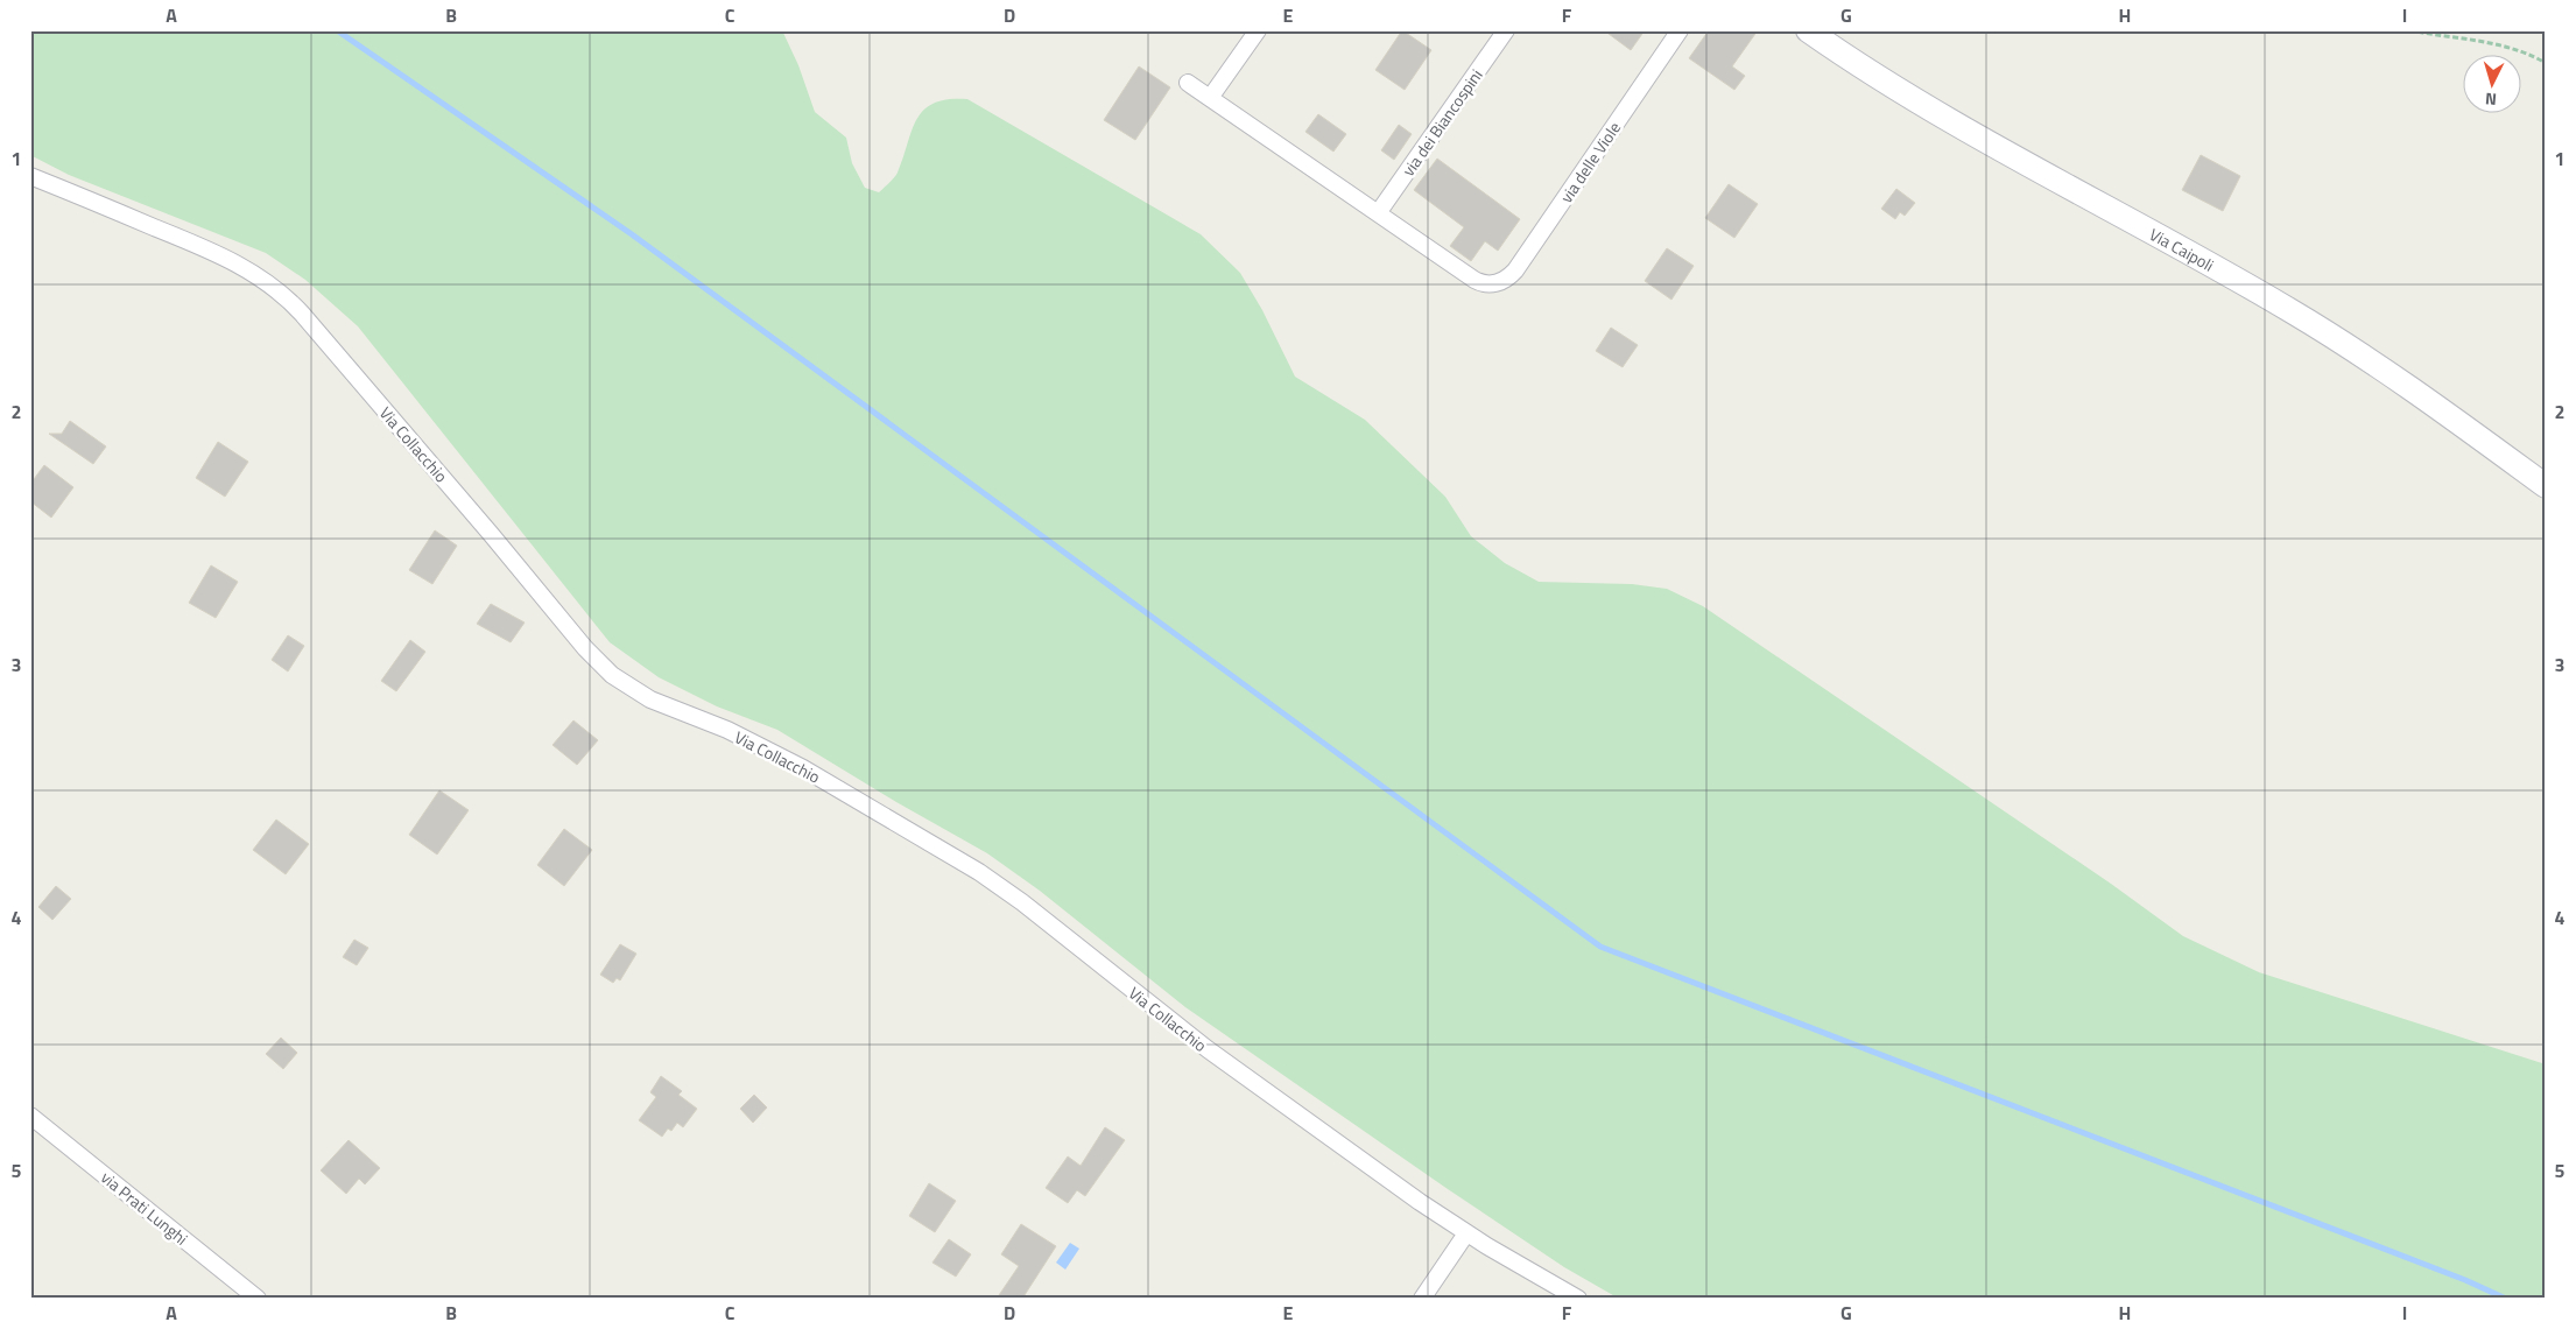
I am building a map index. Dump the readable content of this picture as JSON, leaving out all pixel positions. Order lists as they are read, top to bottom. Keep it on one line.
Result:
{"streets":{"street":["via dei Biancospini","via delle Viole","Via Caipoli","Via Collacchio","via Prati Lunghi"]},"crossings":[["via dei Biancospini","via delle Viole"]],"north":"bottom","grid":{"columns":["A","B","C","D","E","F","G","H","I"],"rows":["1","2","3","4","5"]}}
